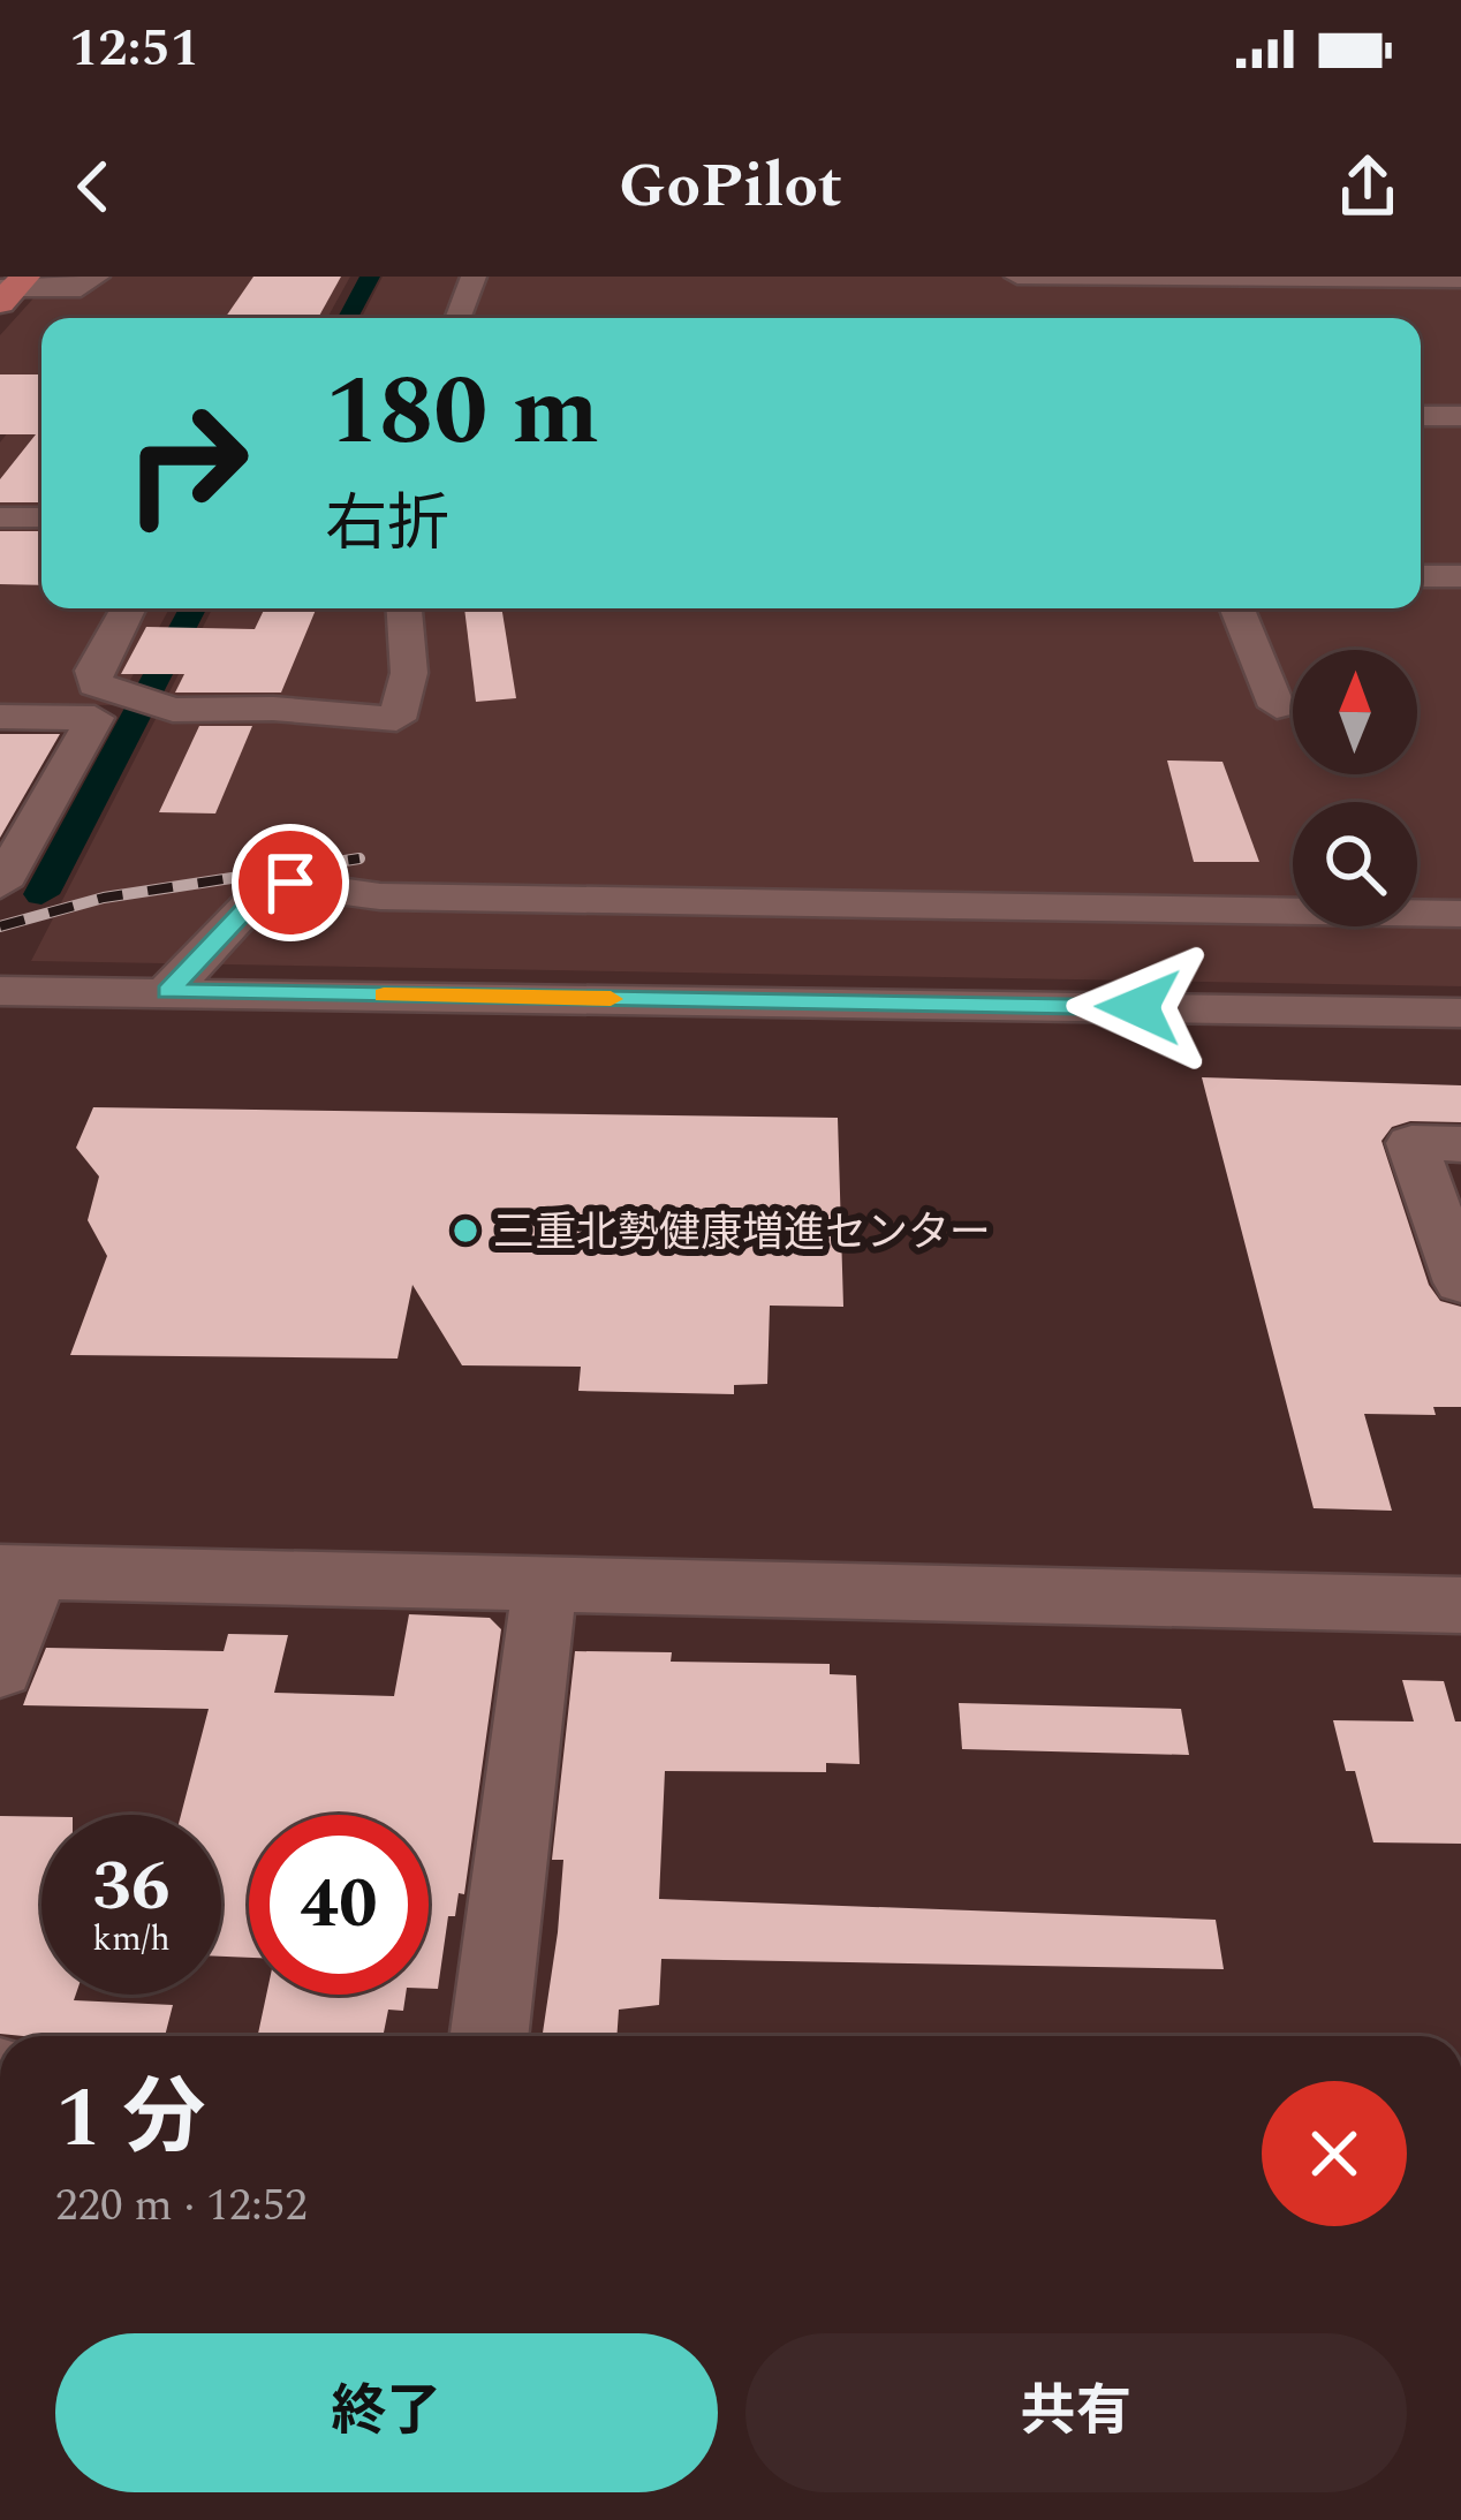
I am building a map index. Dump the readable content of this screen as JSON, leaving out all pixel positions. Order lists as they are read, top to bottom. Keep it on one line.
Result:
{"places":["三重北勢健康増進センター"],"north":"top","page":{"status":"12:51","header":"GoPilot","turn":["180 m","右折"],"speed":"36 km/h","limit":"40","heading":["1 分","220 m · 12:52"],"buttons":["終了","共有"]}}
